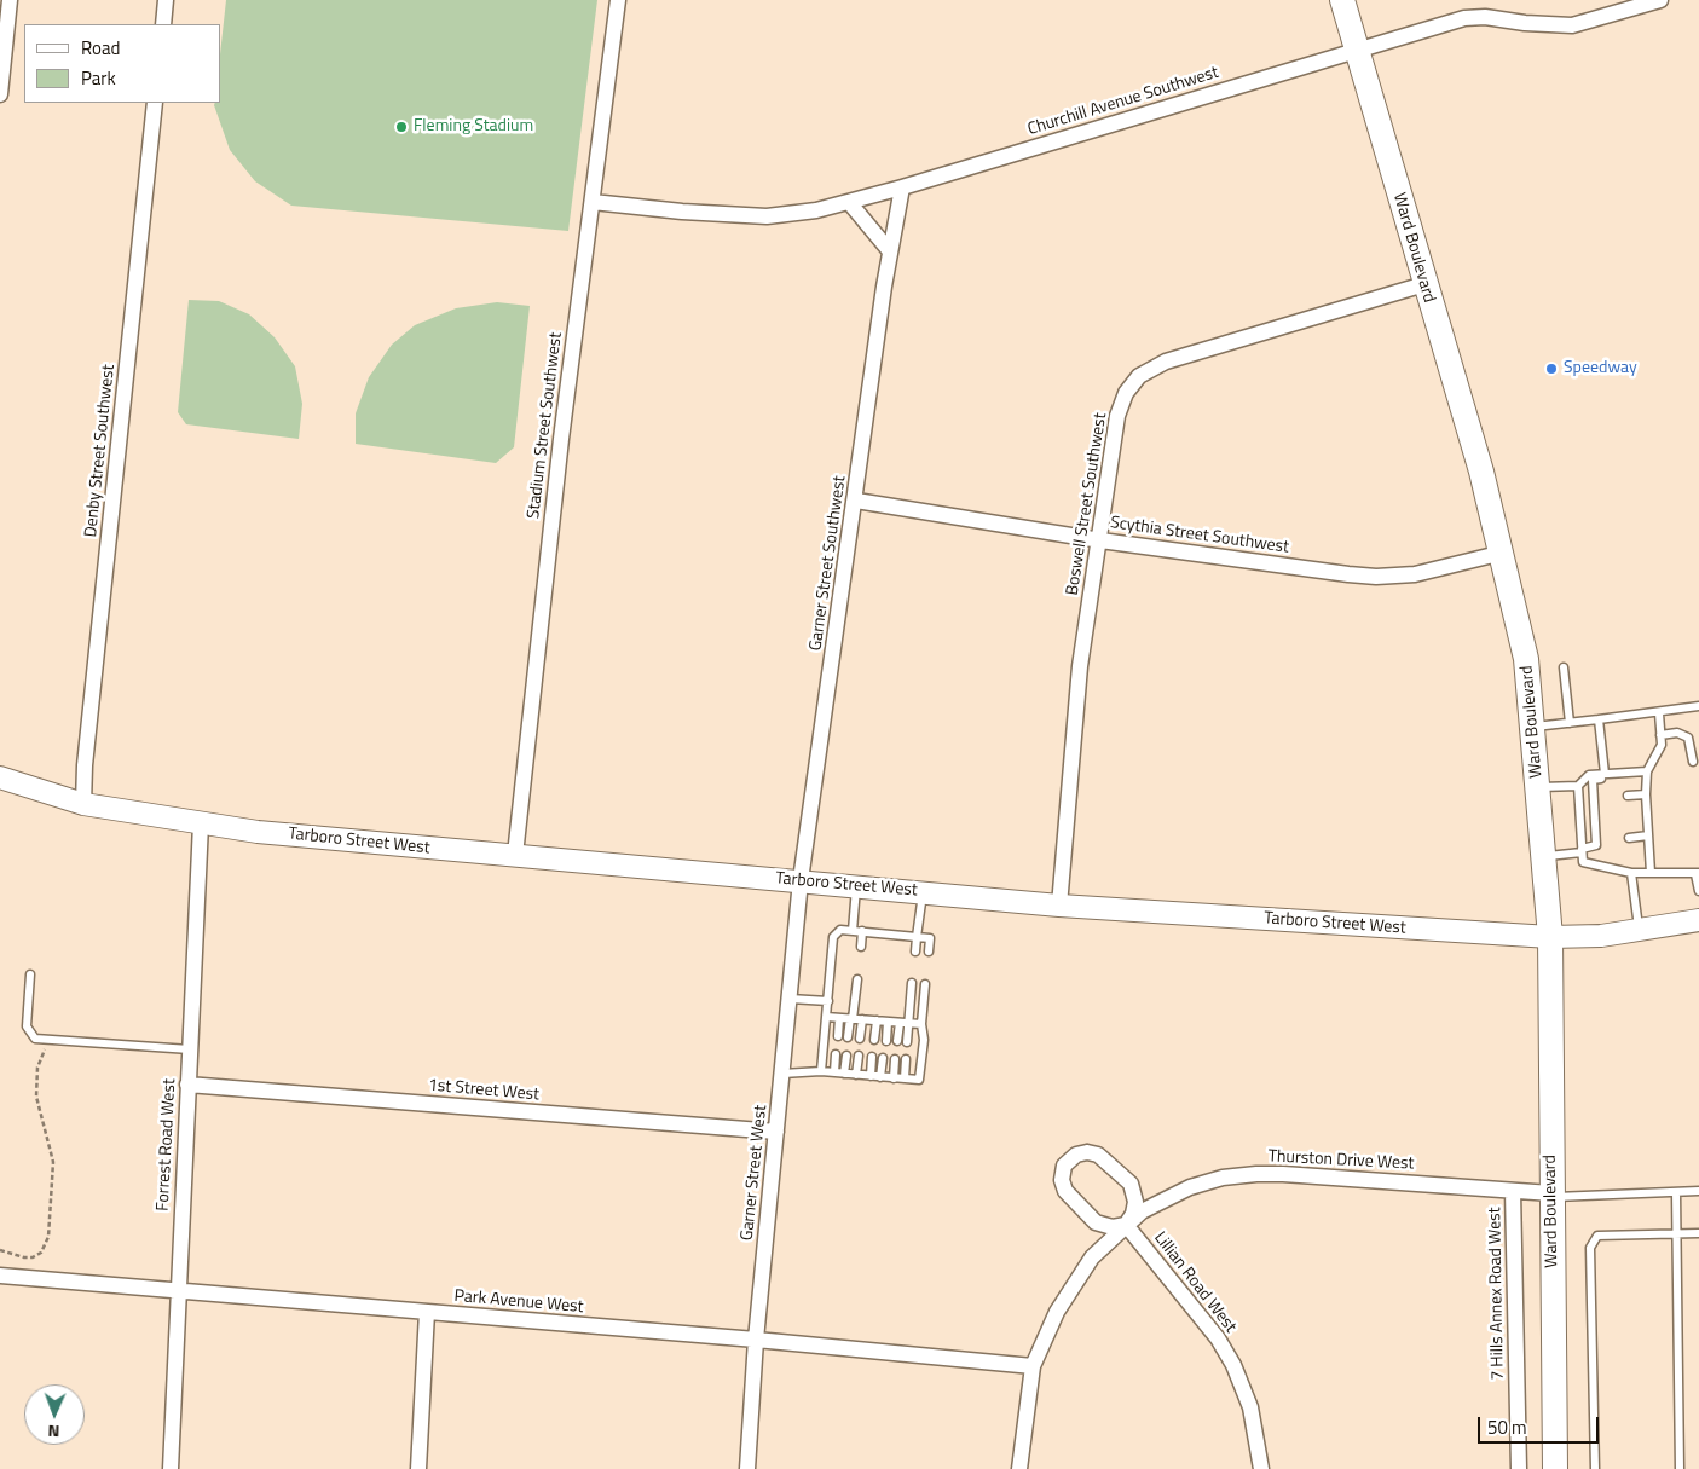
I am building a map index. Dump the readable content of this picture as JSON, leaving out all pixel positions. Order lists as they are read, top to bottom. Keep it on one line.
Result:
{"streets":{"main road":["Ward Boulevard","Tarboro Street West"],"street":["Churchill Avenue Southwest","Stadium Street Southwest","Denby Street Southwest","Boswell Street Southwest","Scythia Street Southwest","Garner Street Southwest","1st Street West","Forrest Road West","Thurston Drive West","Garner Street West","Lillian Road West","7 Hills Annex Road West","Park Avenue West"]},"crossings":[["Churchill Avenue Southwest","Ward Boulevard"],["Churchill Avenue Southwest","Stadium Street Southwest"],["Churchill Avenue Southwest","Garner Street Southwest"],["Ward Boulevard","Boswell Street Southwest"],["Ward Boulevard","Scythia Street Southwest"],["Ward Boulevard","Tarboro Street West"],["Ward Boulevard","Thurston Drive West"],["Stadium Street Southwest","Tarboro Street West"],["Denby Street Southwest","Tarboro Street West"],["Boswell Street Southwest","Scythia Street Southwest"],["Boswell Street Southwest","Tarboro Street West"],["Scythia Street Southwest","Garner Street Southwest"],["Garner Street Southwest","Tarboro Street West"],["Garner Street Southwest","Garner Street West"],["Tarboro Street West","Forrest Road West"],["Tarboro Street West","Garner Street West"],["1st Street West","Forrest Road West"],["1st Street West","Garner Street West"],["Forrest Road West","Park Avenue West"],["Thurston Drive West","Lillian Road West"],["Thurston Drive West","7 Hills Annex Road West"],["Thurston Drive West","Park Avenue West"],["Garner Street West","Park Avenue West"]],"places":["Fleming Stadium","Speedway"],"legend":["Road","Park"],"scale_bar":"50 m","north":"bottom"}
